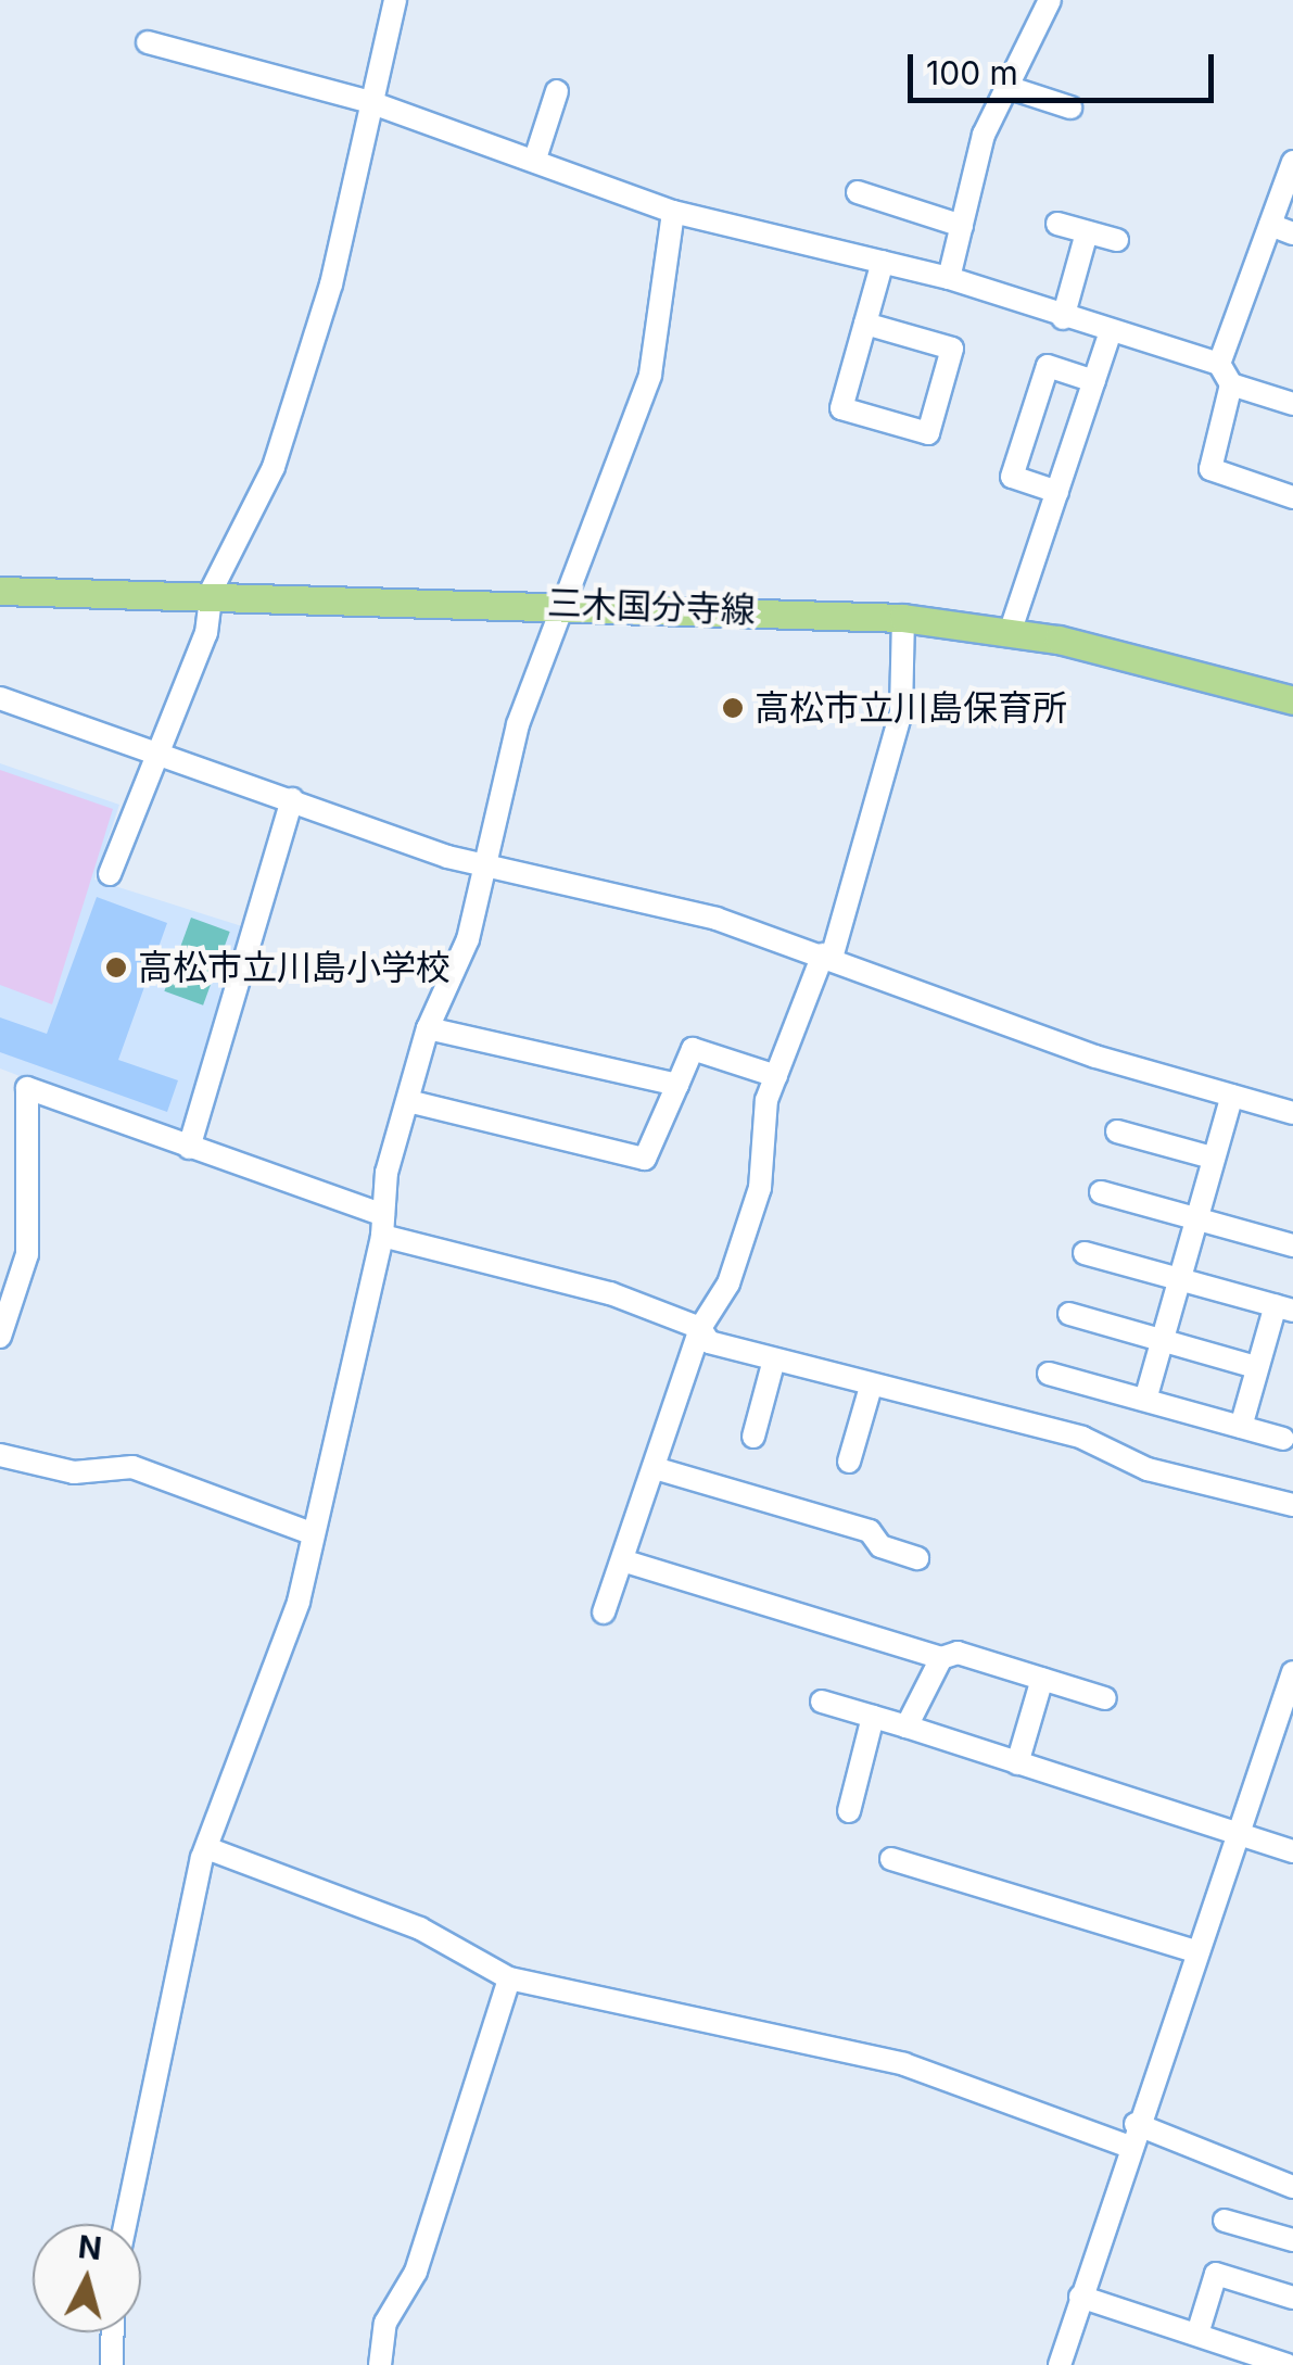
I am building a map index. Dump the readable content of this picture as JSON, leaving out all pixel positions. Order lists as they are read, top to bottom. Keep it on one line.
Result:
{"streets":{"main road":["三木国分寺線"]},"places":["高松市立川島保育所","高松市立川島小学校"],"scale_bar":"100 m","north":"top"}
